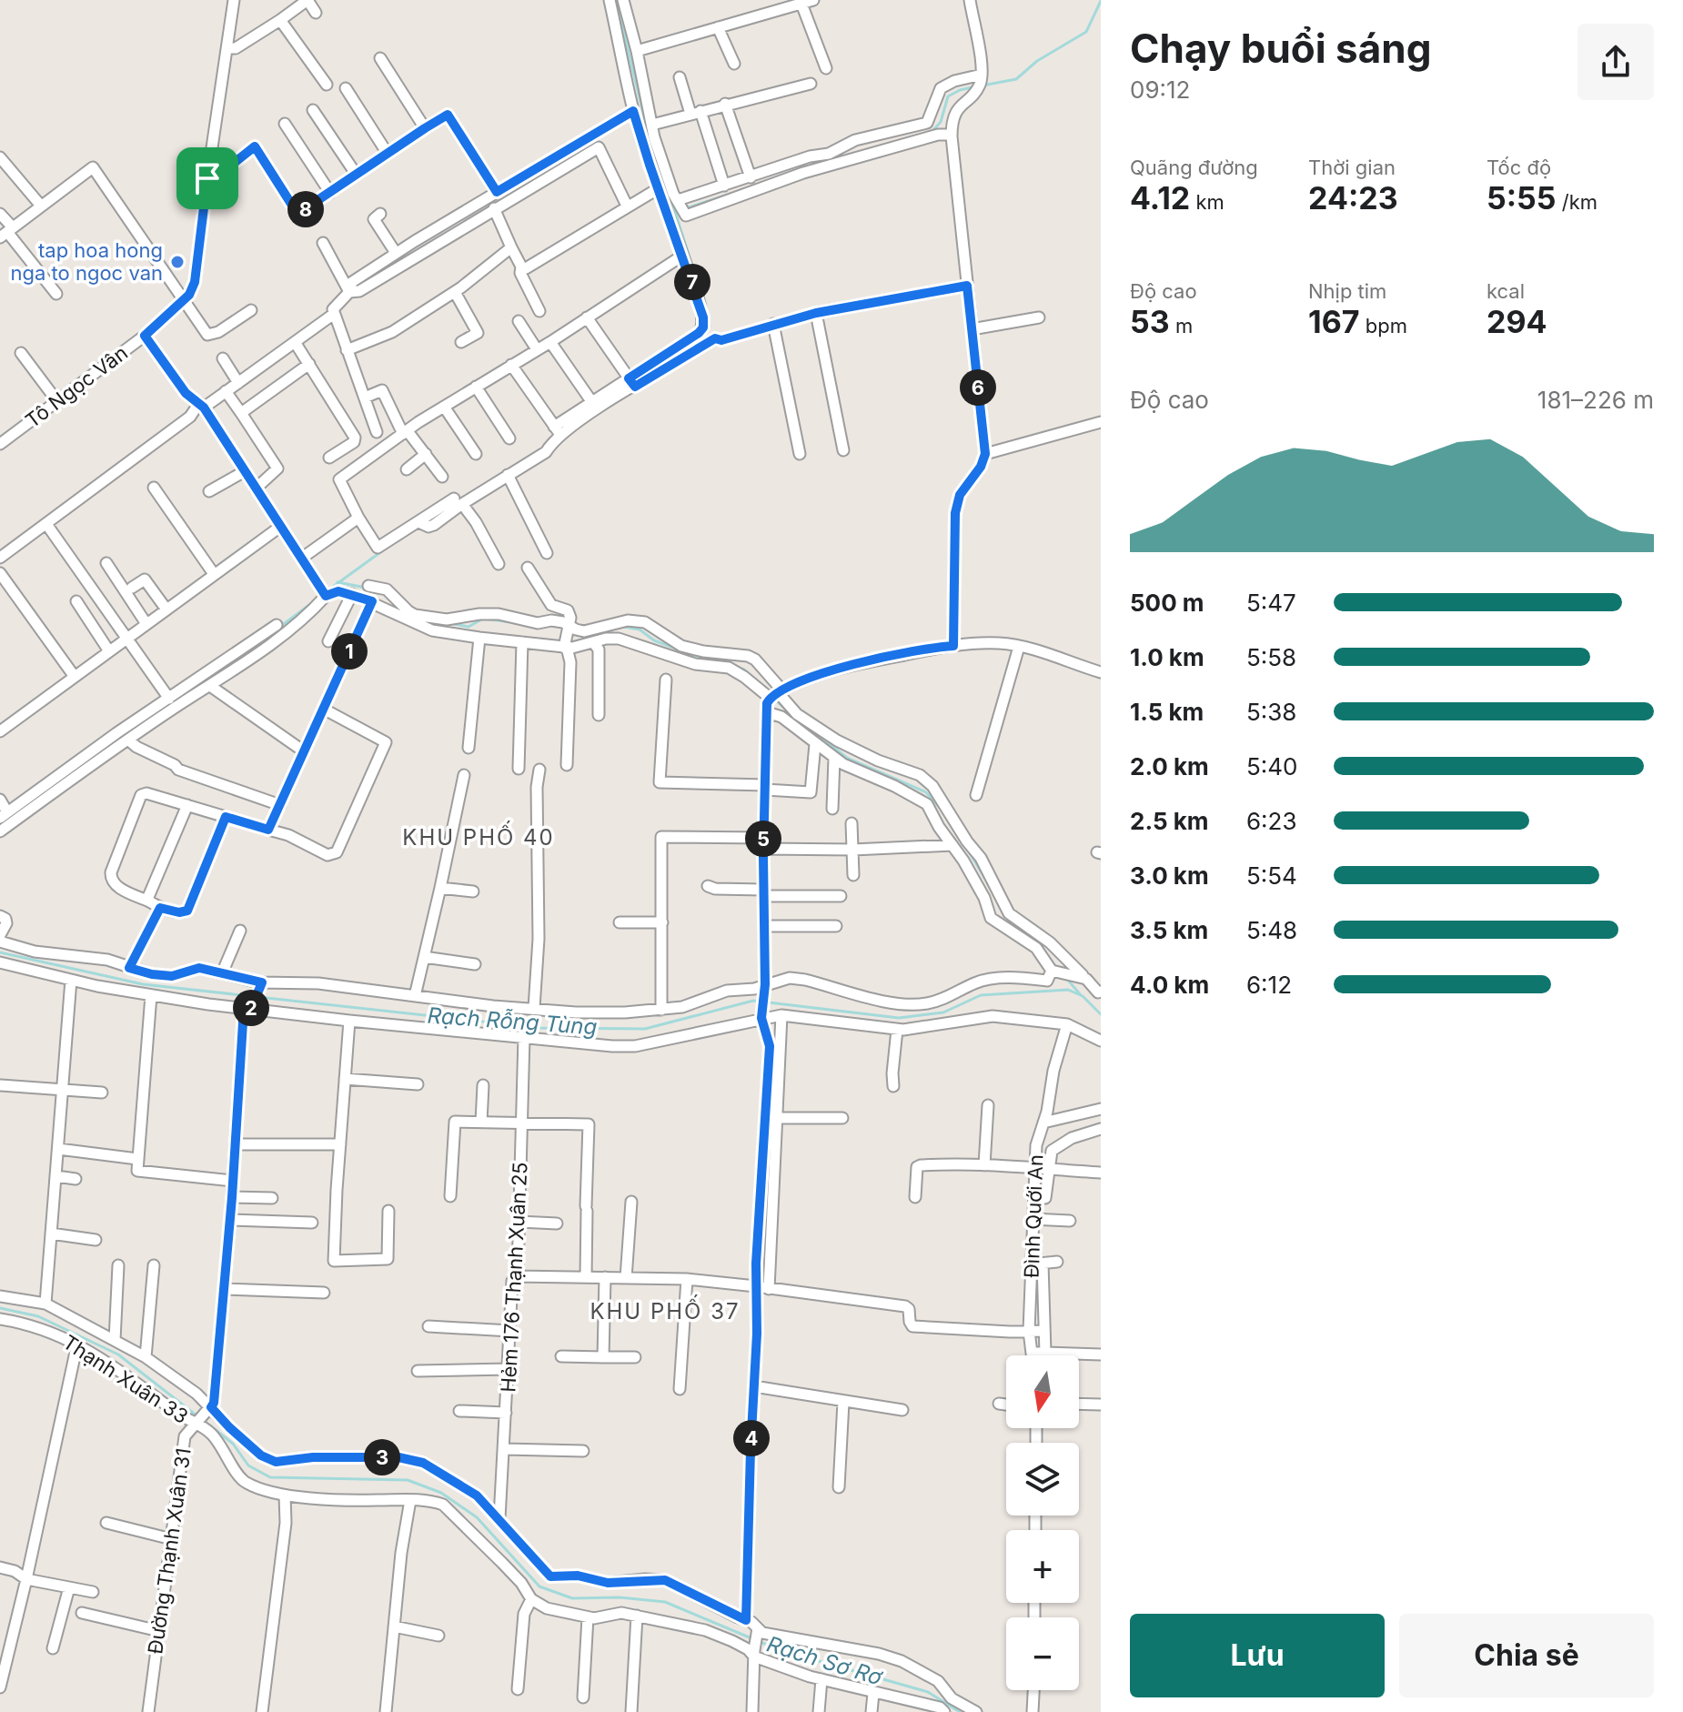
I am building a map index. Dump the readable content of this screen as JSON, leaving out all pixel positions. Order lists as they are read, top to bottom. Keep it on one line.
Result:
{"streets":{"street":["Tô Ngọc Vân","Đình Quới An","Hẻm 176 Thạnh Xuân 25","Thạnh Xuân 33","Đường Thạnh Xuân 31"]},"crossings":[["Thạnh Xuân 33","Đường Thạnh Xuân 31"]],"districts":["KHU PHỐ 40","KHU PHỐ 37"],"water":["Rạch Rỗng Tùng","Rạch Sơ Rơ"],"places":["tap hoa hong nga to ngoc van"],"north":"bottom","page":{"heading":["Chạy buổi sáng","09:12"],"stats":[["Quãng đường","4.12 km"],["Thời gian","24:23"],["Tốc độ","5:55 /km"],["Độ cao","53 m"],["Nhịp tim","167 bpm"],["kcal","294"]],"pins":["8","7","6","1","5","2","4","3"],"chart":["Độ cao","181–226 m"],"list":[{"name":"500 m","note":"5:47"},{"name":"1.0 km","note":"5:58"},{"name":"1.5 km","note":"5:38"},{"name":"2.0 km","note":"5:40"},{"name":"2.5 km","note":"6:23"},{"name":"3.0 km","note":"5:54"},{"name":"3.5 km","note":"5:48"},{"name":"4.0 km","note":"6:12"}],"map_buttons":["+","−"],"buttons":["Lưu","Chia sẻ"]}}
